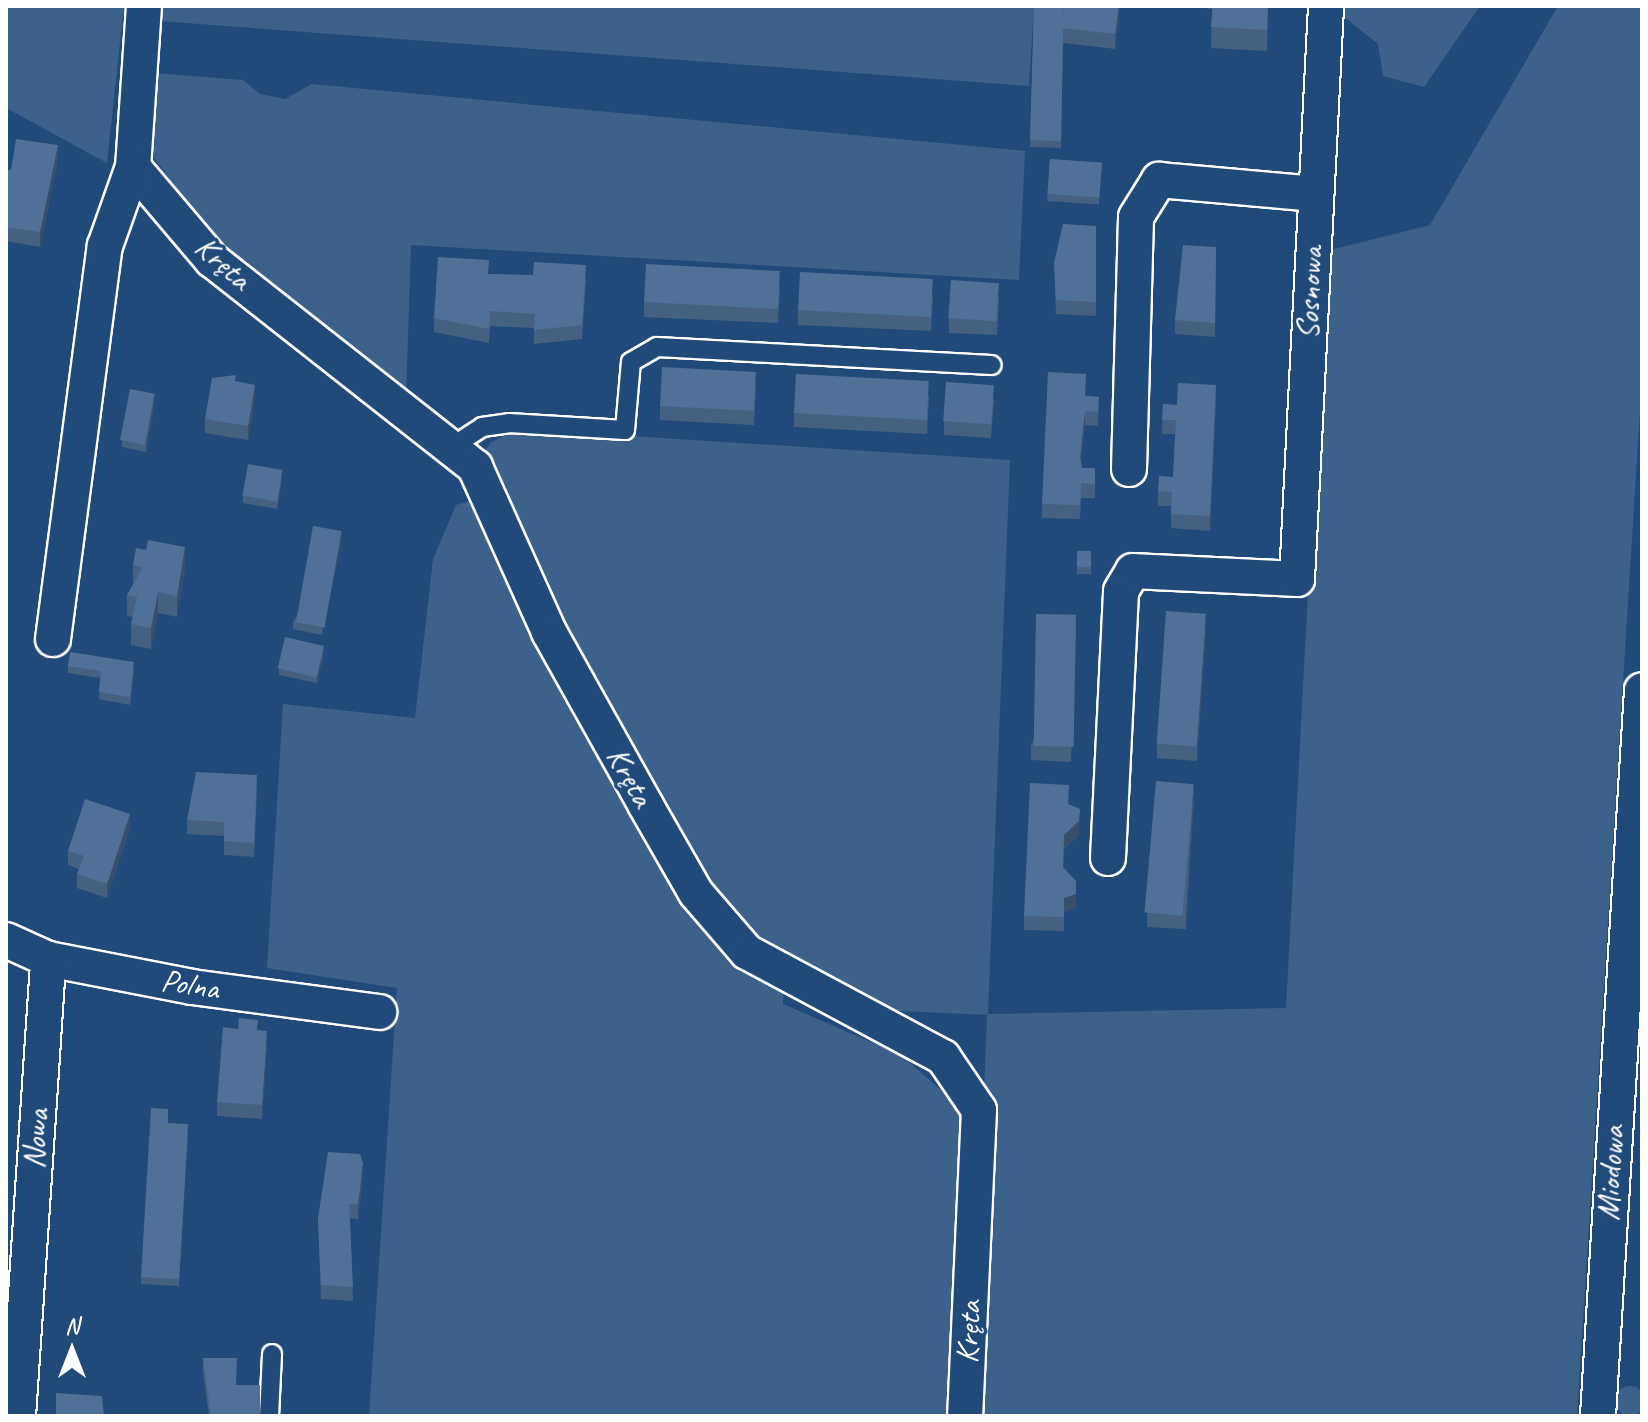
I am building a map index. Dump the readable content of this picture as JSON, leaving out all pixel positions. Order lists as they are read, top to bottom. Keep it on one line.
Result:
{"streets":{"street":["Kręta","Sosnowa","Polna","Nowa","Miodowa"]},"crossings":[["Polna","Nowa"]],"north":"top"}
